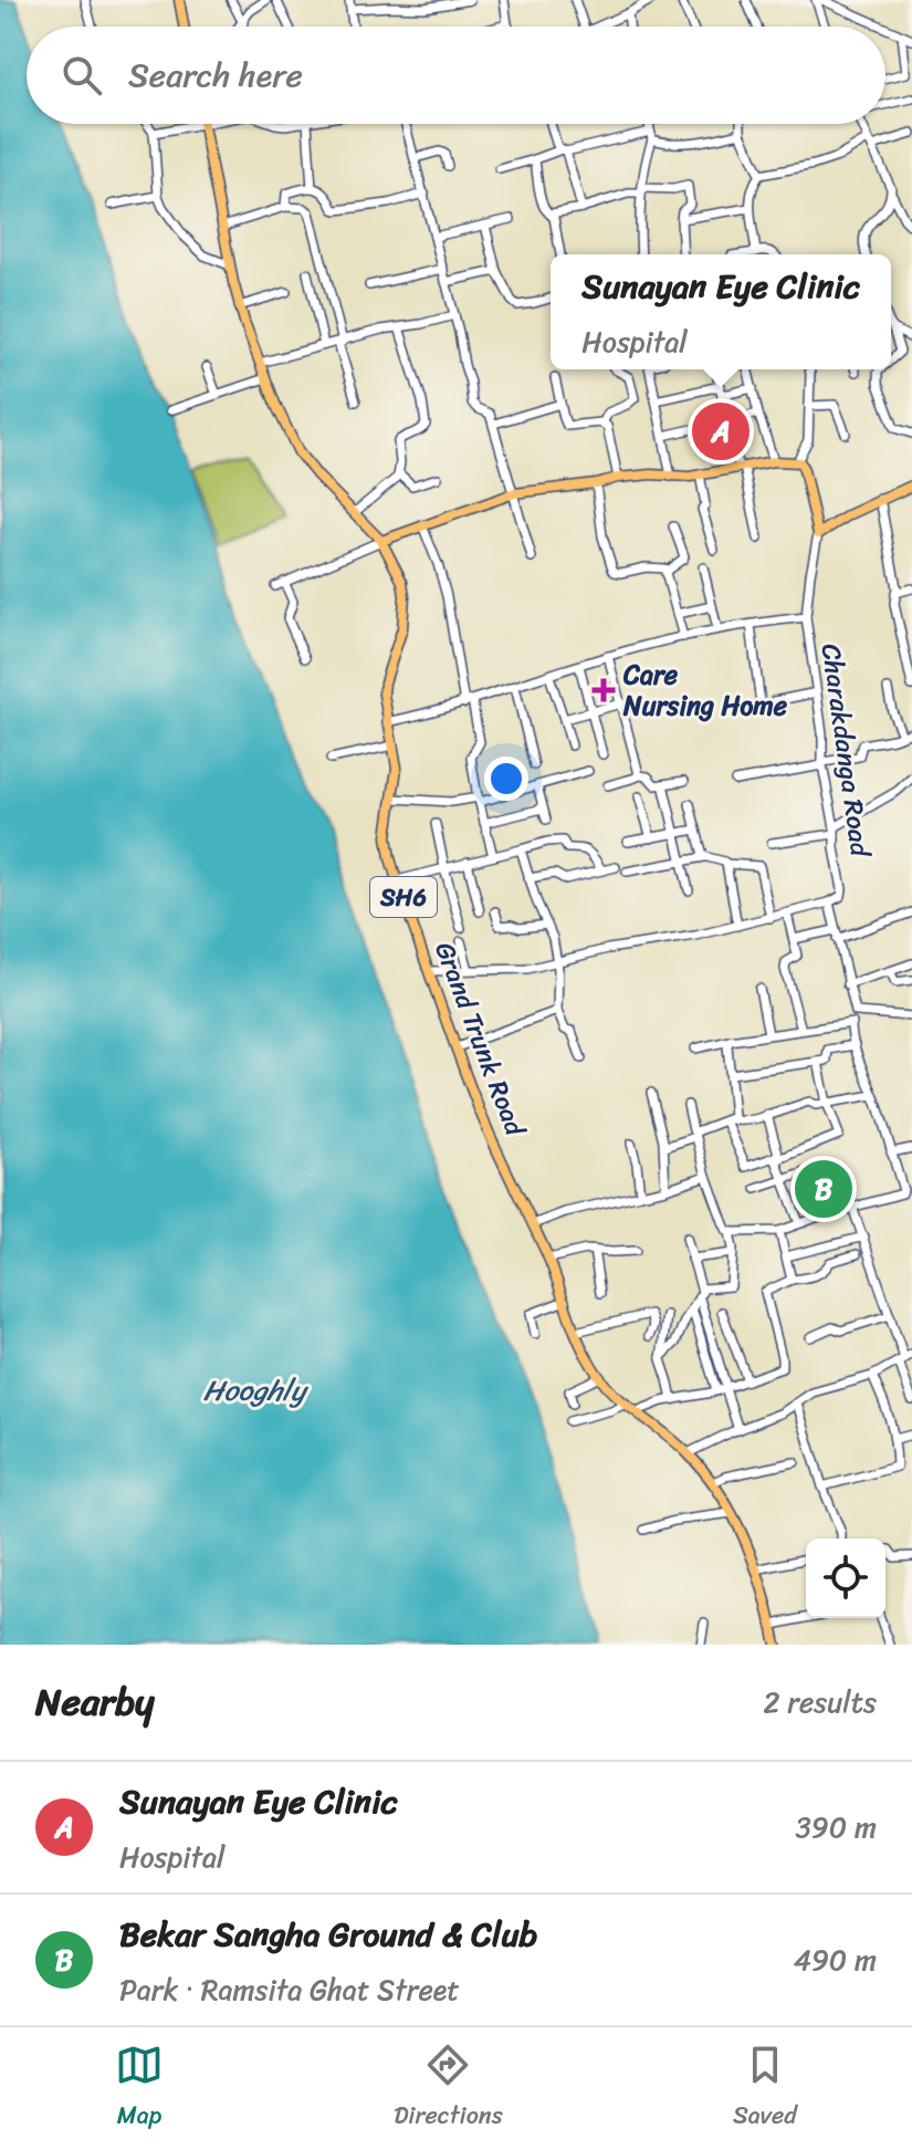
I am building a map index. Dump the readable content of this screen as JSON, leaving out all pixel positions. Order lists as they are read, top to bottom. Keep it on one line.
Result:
{"streets":{"main road":["SH6","Grand Trunk Road"],"street":["Charakdanga Road"]},"water":["Hooghly"],"places":{"health":["Care Nursing Home"]},"page":{"search":"Search here","popup":["Sunayan Eye Clinic","Hospital"],"pins":["A","B"],"heading":["Nearby","2 results"],"list":[{"mark":"A","name":"Sunayan Eye Clinic","note":"Hospital","value":"390 m"},{"mark":"B","name":"Bekar Sangha Ground & Club","note":"Park · Ramsita Ghat Street","value":"490 m"}],"nav":["Map","Directions","Saved"]}}
